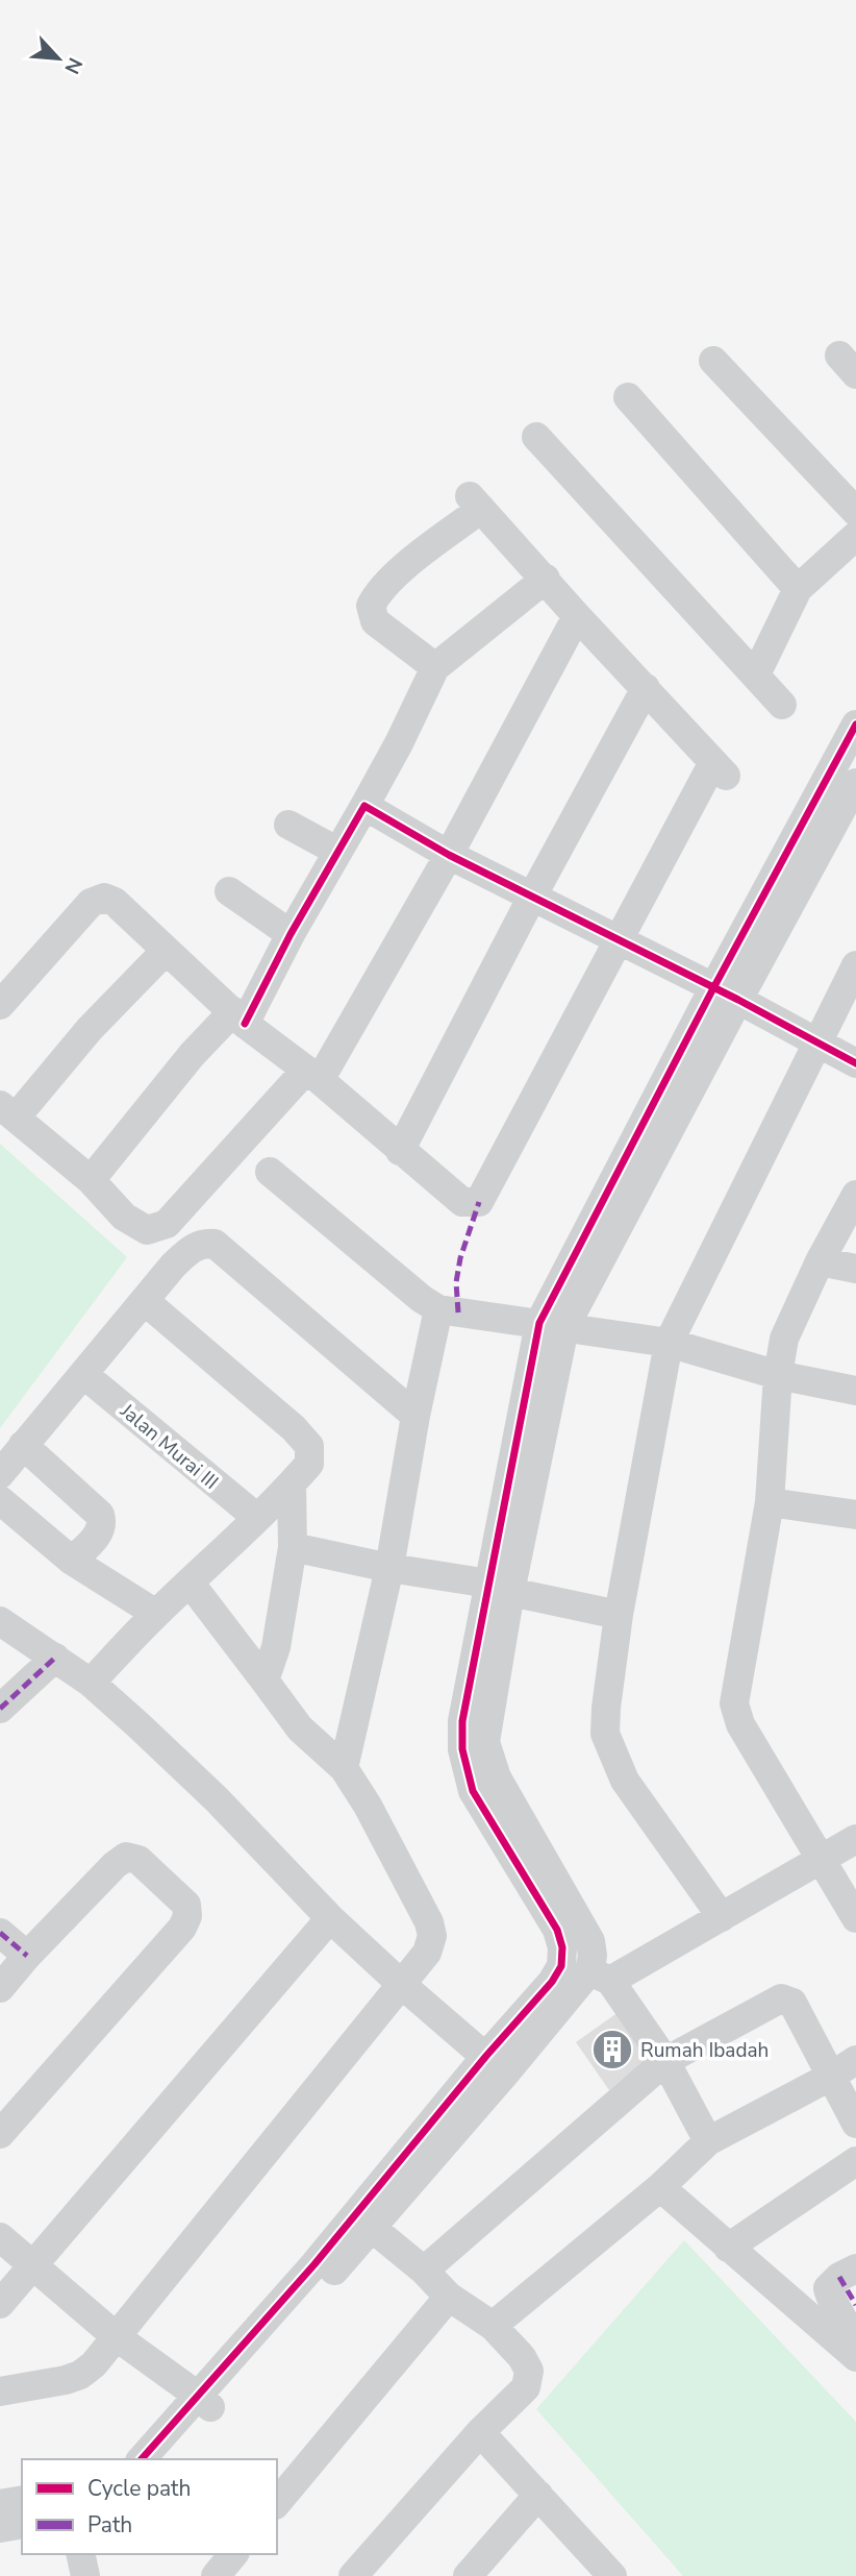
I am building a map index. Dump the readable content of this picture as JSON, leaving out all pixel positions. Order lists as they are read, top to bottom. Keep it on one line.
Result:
{"streets":{"street":["Jalan Murai III"]},"places":{"building":["Rumah Ibadah"]},"legend":["Cycle path","Path"],"north":"bottom right"}
